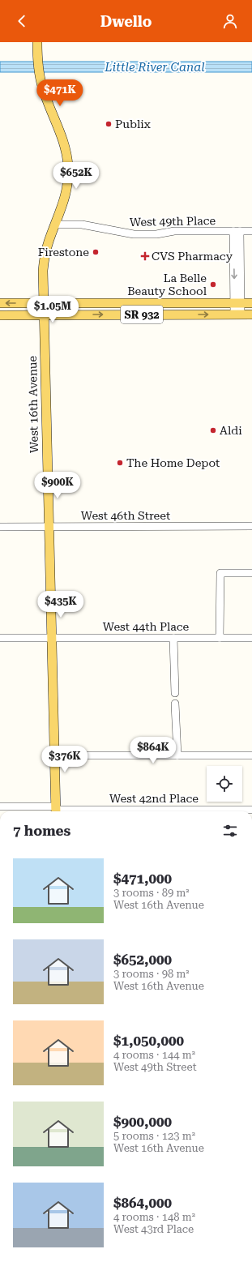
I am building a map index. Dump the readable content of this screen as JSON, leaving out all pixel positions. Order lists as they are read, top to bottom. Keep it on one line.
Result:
{"streets":{"main road":["SR 932","West 16th Avenue"],"street":["West 49th Place","West 46th Street","West 44th Place","West 42nd Place"]},"crossings":[["West 49th Place","West 16th Avenue"],["SR 932","West 16th Avenue"],["West 16th Avenue","West 46th Street"],["West 16th Avenue","West 44th Place"],["West 16th Avenue","West 42nd Place"]],"water":["Little River Canal"],"places":{"other":["Publix","Firestone","La Belle Beauty School","Aldi","The Home Depot"],"health":["CVS Pharmacy"]},"page":{"header":"Dwello","price":["$471K","$652K","$1.05M","$900K","$435K","$864K","$376K"],"heading":"7 homes","list":[{"name":"$471,000","note":"3 rooms · 89 m² · West 16th Avenue"},{"name":"$652,000","note":"3 rooms · 98 m² · West 16th Avenue"},{"name":"$1,050,000","note":"4 rooms · 144 m² · West 49th Street"},{"name":"$900,000","note":"5 rooms · 123 m² · West 16th Avenue"},{"name":"$864,000","note":"4 rooms · 148 m² · West 43rd Place"}]}}
